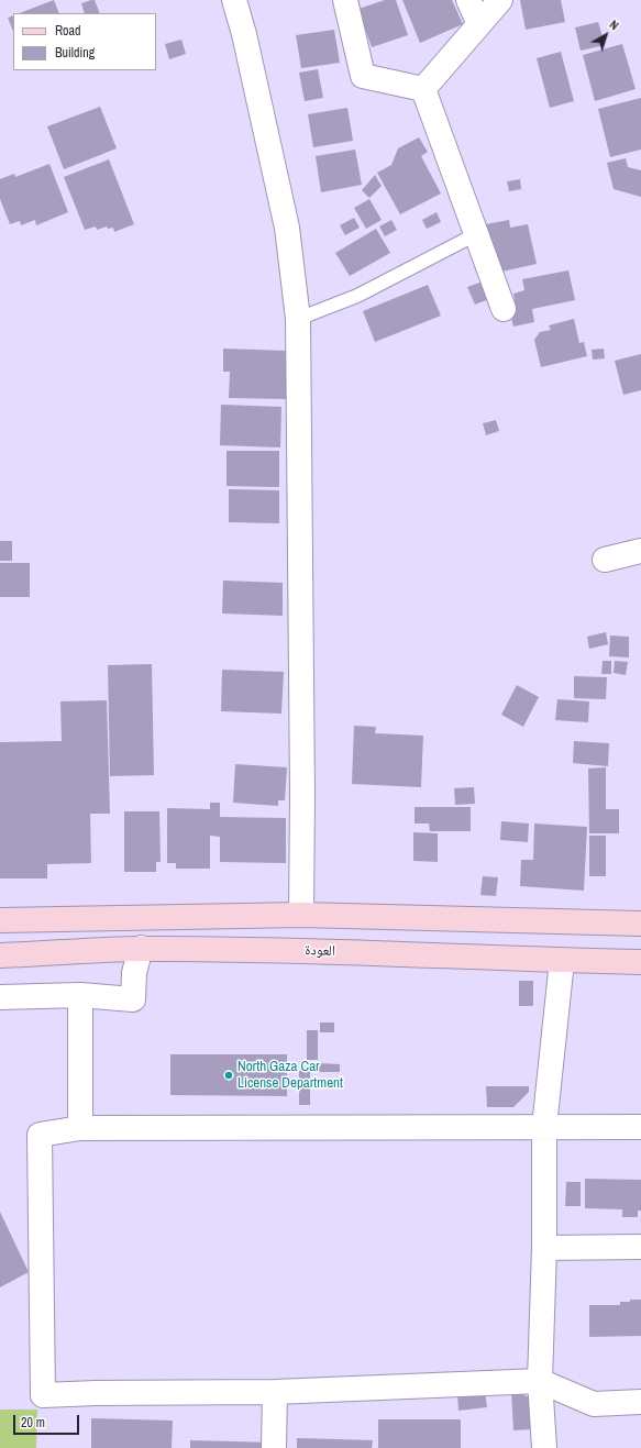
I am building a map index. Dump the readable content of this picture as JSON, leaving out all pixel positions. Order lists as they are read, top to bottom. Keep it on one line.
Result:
{"streets":{"main road":["العودة"]},"places":["North Gaza Car License Department"],"legend":["Road","Building"],"scale_bar":"20 m","north":"top right"}
